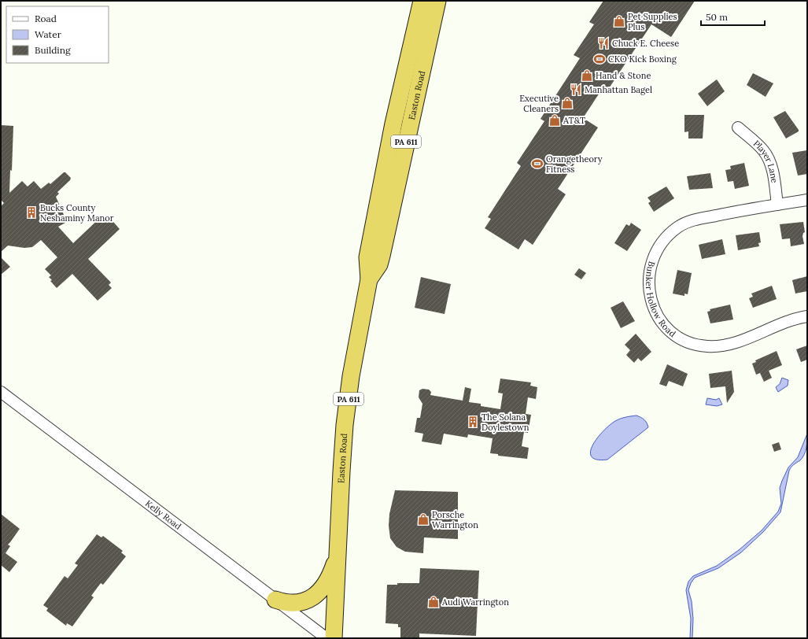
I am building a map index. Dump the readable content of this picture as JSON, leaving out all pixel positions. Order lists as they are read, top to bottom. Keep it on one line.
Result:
{"streets":{"highway":["Easton Road","PA 611"],"street":["Player Lane","Bunker Hollow Road","Kelly Road"]},"crossings":[["Player Lane","Bunker Hollow Road"]],"places":{"shop":["Pet Supplies Plus","Hand & Stone","Executive Cleaners","AT&T","Porsche Warrington","Audi Warrington"],"restaurant":["Chuck E. Cheese","Manhattan Bagel"],"sports":["CKO Kick Boxing","Orangetheory Fitness"],"building":["Bucks County Neshaminy Manor","The Solana Doylestown"]},"legend":["Road","Water","Building"],"scale_bar":"50 m"}
